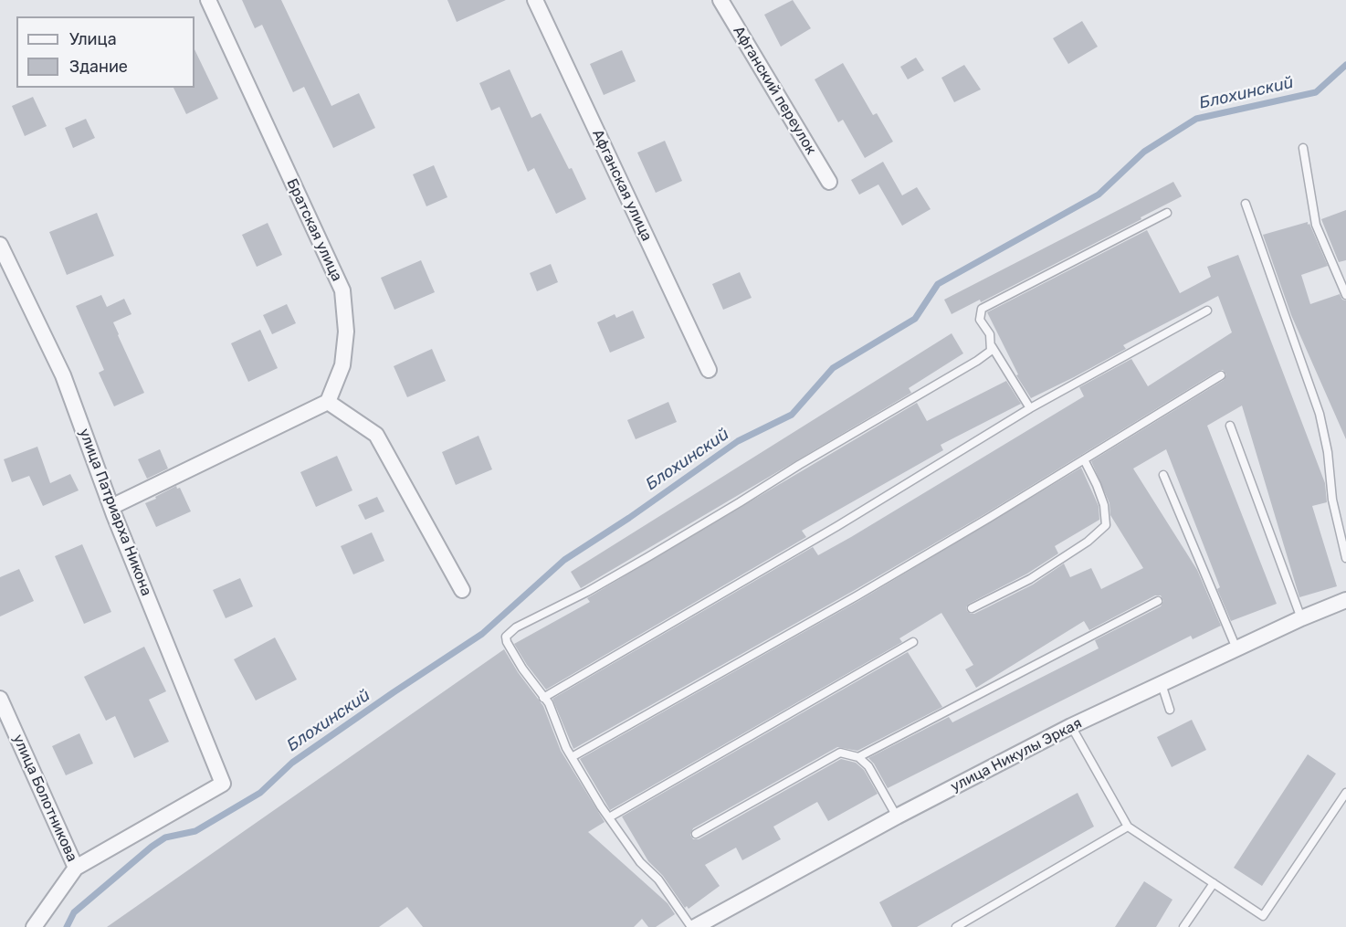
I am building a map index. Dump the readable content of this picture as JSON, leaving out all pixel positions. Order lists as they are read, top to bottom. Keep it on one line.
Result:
{"streets":{"street":["Афганский переулок","Афганская улица","Братская улица","улица Патриарха Никона","улица Никулы Эркая","улица Болотникова"]},"crossings":[["улица Патриарха Никона","улица Болотникова"]],"water":["Блохинский"],"legend":["Улица","Здание"]}
